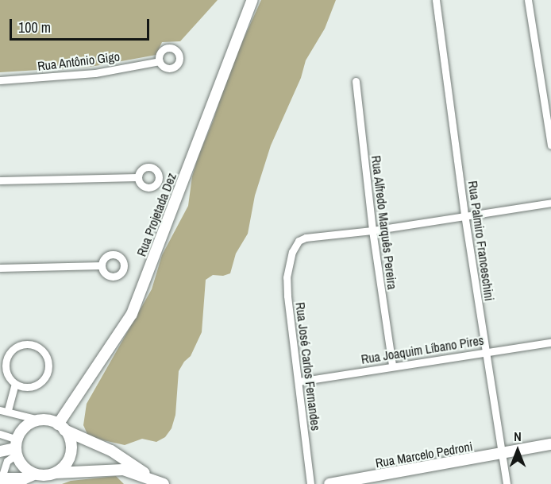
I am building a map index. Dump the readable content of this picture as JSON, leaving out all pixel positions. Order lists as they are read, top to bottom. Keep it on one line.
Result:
{"streets":{"street":["Rua Antônio Gigo","Rua Projetada Dez","Rua Alfredo Marquês Pereira","Rua Palmiro Franceschini","Rua Joaquim Líbano Pires","Rua José Carlos Fernandes","Rua Marcelo Pedroni"]},"crossings":[["Rua Alfredo Marquês Pereira","Rua Joaquim Líbano Pires"],["Rua Alfredo Marquês Pereira","Rua José Carlos Fernandes"],["Rua Palmiro Franceschini","Rua Joaquim Líbano Pires"],["Rua Palmiro Franceschini","Rua Marcelo Pedroni"],["Rua Joaquim Líbano Pires","Rua José Carlos Fernandes"]],"scale_bar":"100 m","north":"top"}
